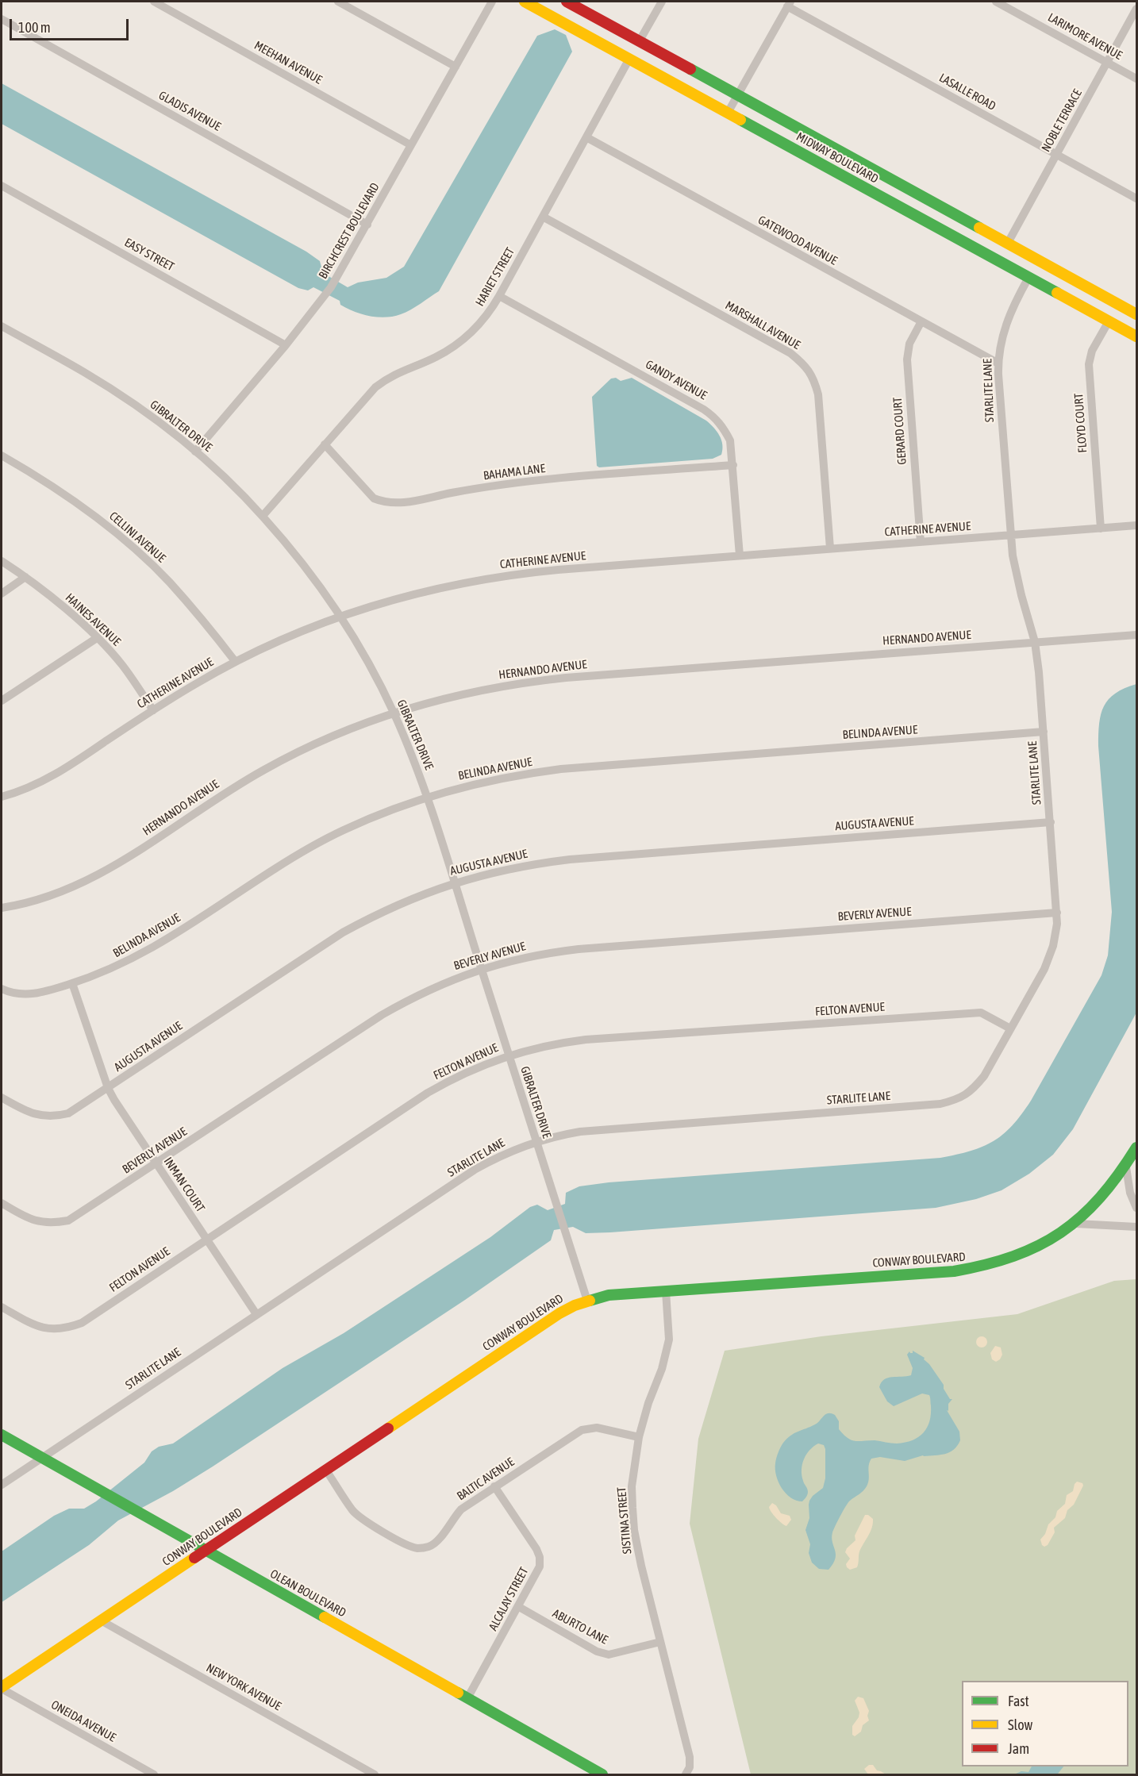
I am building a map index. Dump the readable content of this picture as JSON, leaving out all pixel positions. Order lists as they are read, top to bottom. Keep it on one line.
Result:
{"streets":{"street":["LARIMORE AVENUE","MEEHAN AVENUE","LASALLE ROAD","GLADIS AVENUE","NOBLE TERRACE","MIDWAY BOULEVARD","BIRCHCREST BOULEVARD","GATEWOOD AVENUE","EASY STREET","HARIET STREET","MARSHALL AVENUE","GANDY AVENUE","STARLITE LANE","FLOYD COURT","GIBRALTER DRIVE","GERARD COURT","BAHAMA LANE","CATHERINE AVENUE","CELLINI AVENUE","HAINES AVENUE","HERNANDO AVENUE","BELINDA AVENUE","AUGUSTA AVENUE","BEVERLY AVENUE","FELTON AVENUE","INMAN COURT","CONWAY BOULEVARD","BALTIC AVENUE","SISTINA STREET","OLEAN BOULEVARD","ALCALAY STREET","ABURTO LANE","NEW YORK AVENUE","ONEIDA AVENUE"]},"crossings":[["LARIMORE AVENUE","NOBLE TERRACE"],["MEEHAN AVENUE","BIRCHCREST BOULEVARD"],["LASALLE ROAD","NOBLE TERRACE"],["GLADIS AVENUE","BIRCHCREST BOULEVARD"],["NOBLE TERRACE","MIDWAY BOULEVARD"],["MIDWAY BOULEVARD","HARIET STREET"],["MIDWAY BOULEVARD","STARLITE LANE"],["MIDWAY BOULEVARD","FLOYD COURT"],["BIRCHCREST BOULEVARD","EASY STREET"],["BIRCHCREST BOULEVARD","GIBRALTER DRIVE"],["GATEWOOD AVENUE","HARIET STREET"],["GATEWOOD AVENUE","STARLITE LANE"],["GATEWOOD AVENUE","GERARD COURT"],["HARIET STREET","MARSHALL AVENUE"],["HARIET STREET","GANDY AVENUE"],["HARIET STREET","GIBRALTER DRIVE"],["HARIET STREET","BAHAMA LANE"],["MARSHALL AVENUE","CATHERINE AVENUE"],["GANDY AVENUE","BAHAMA LANE"],["GANDY AVENUE","CATHERINE AVENUE"],["STARLITE LANE","GIBRALTER DRIVE"],["STARLITE LANE","CATHERINE AVENUE"],["STARLITE LANE","HERNANDO AVENUE"],["STARLITE LANE","BELINDA AVENUE"],["STARLITE LANE","AUGUSTA AVENUE"],["STARLITE LANE","BEVERLY AVENUE"],["STARLITE LANE","FELTON AVENUE"],["STARLITE LANE","INMAN COURT"],["STARLITE LANE","OLEAN BOULEVARD"],["FLOYD COURT","CATHERINE AVENUE"],["GIBRALTER DRIVE","CATHERINE AVENUE"],["GIBRALTER DRIVE","HERNANDO AVENUE"],["GIBRALTER DRIVE","BELINDA AVENUE"],["GIBRALTER DRIVE","AUGUSTA AVENUE"],["GIBRALTER DRIVE","BEVERLY AVENUE"],["GIBRALTER DRIVE","FELTON AVENUE"],["GIBRALTER DRIVE","CONWAY BOULEVARD"],["GERARD COURT","CATHERINE AVENUE"],["CATHERINE AVENUE","CELLINI AVENUE"],["CATHERINE AVENUE","HAINES AVENUE"],["BELINDA AVENUE","INMAN COURT"],["AUGUSTA AVENUE","INMAN COURT"],["BEVERLY AVENUE","INMAN COURT"],["FELTON AVENUE","INMAN COURT"],["CONWAY BOULEVARD","BALTIC AVENUE"],["CONWAY BOULEVARD","SISTINA STREET"],["CONWAY BOULEVARD","OLEAN BOULEVARD"],["CONWAY BOULEVARD","NEW YORK AVENUE"],["CONWAY BOULEVARD","ONEIDA AVENUE"],["BALTIC AVENUE","SISTINA STREET"],["BALTIC AVENUE","ALCALAY STREET"],["SISTINA STREET","ABURTO LANE"],["OLEAN BOULEVARD","ALCALAY STREET"],["ALCALAY STREET","ABURTO LANE"]],"legend":["Fast","Slow","Jam"],"scale_bar":"100 m"}
